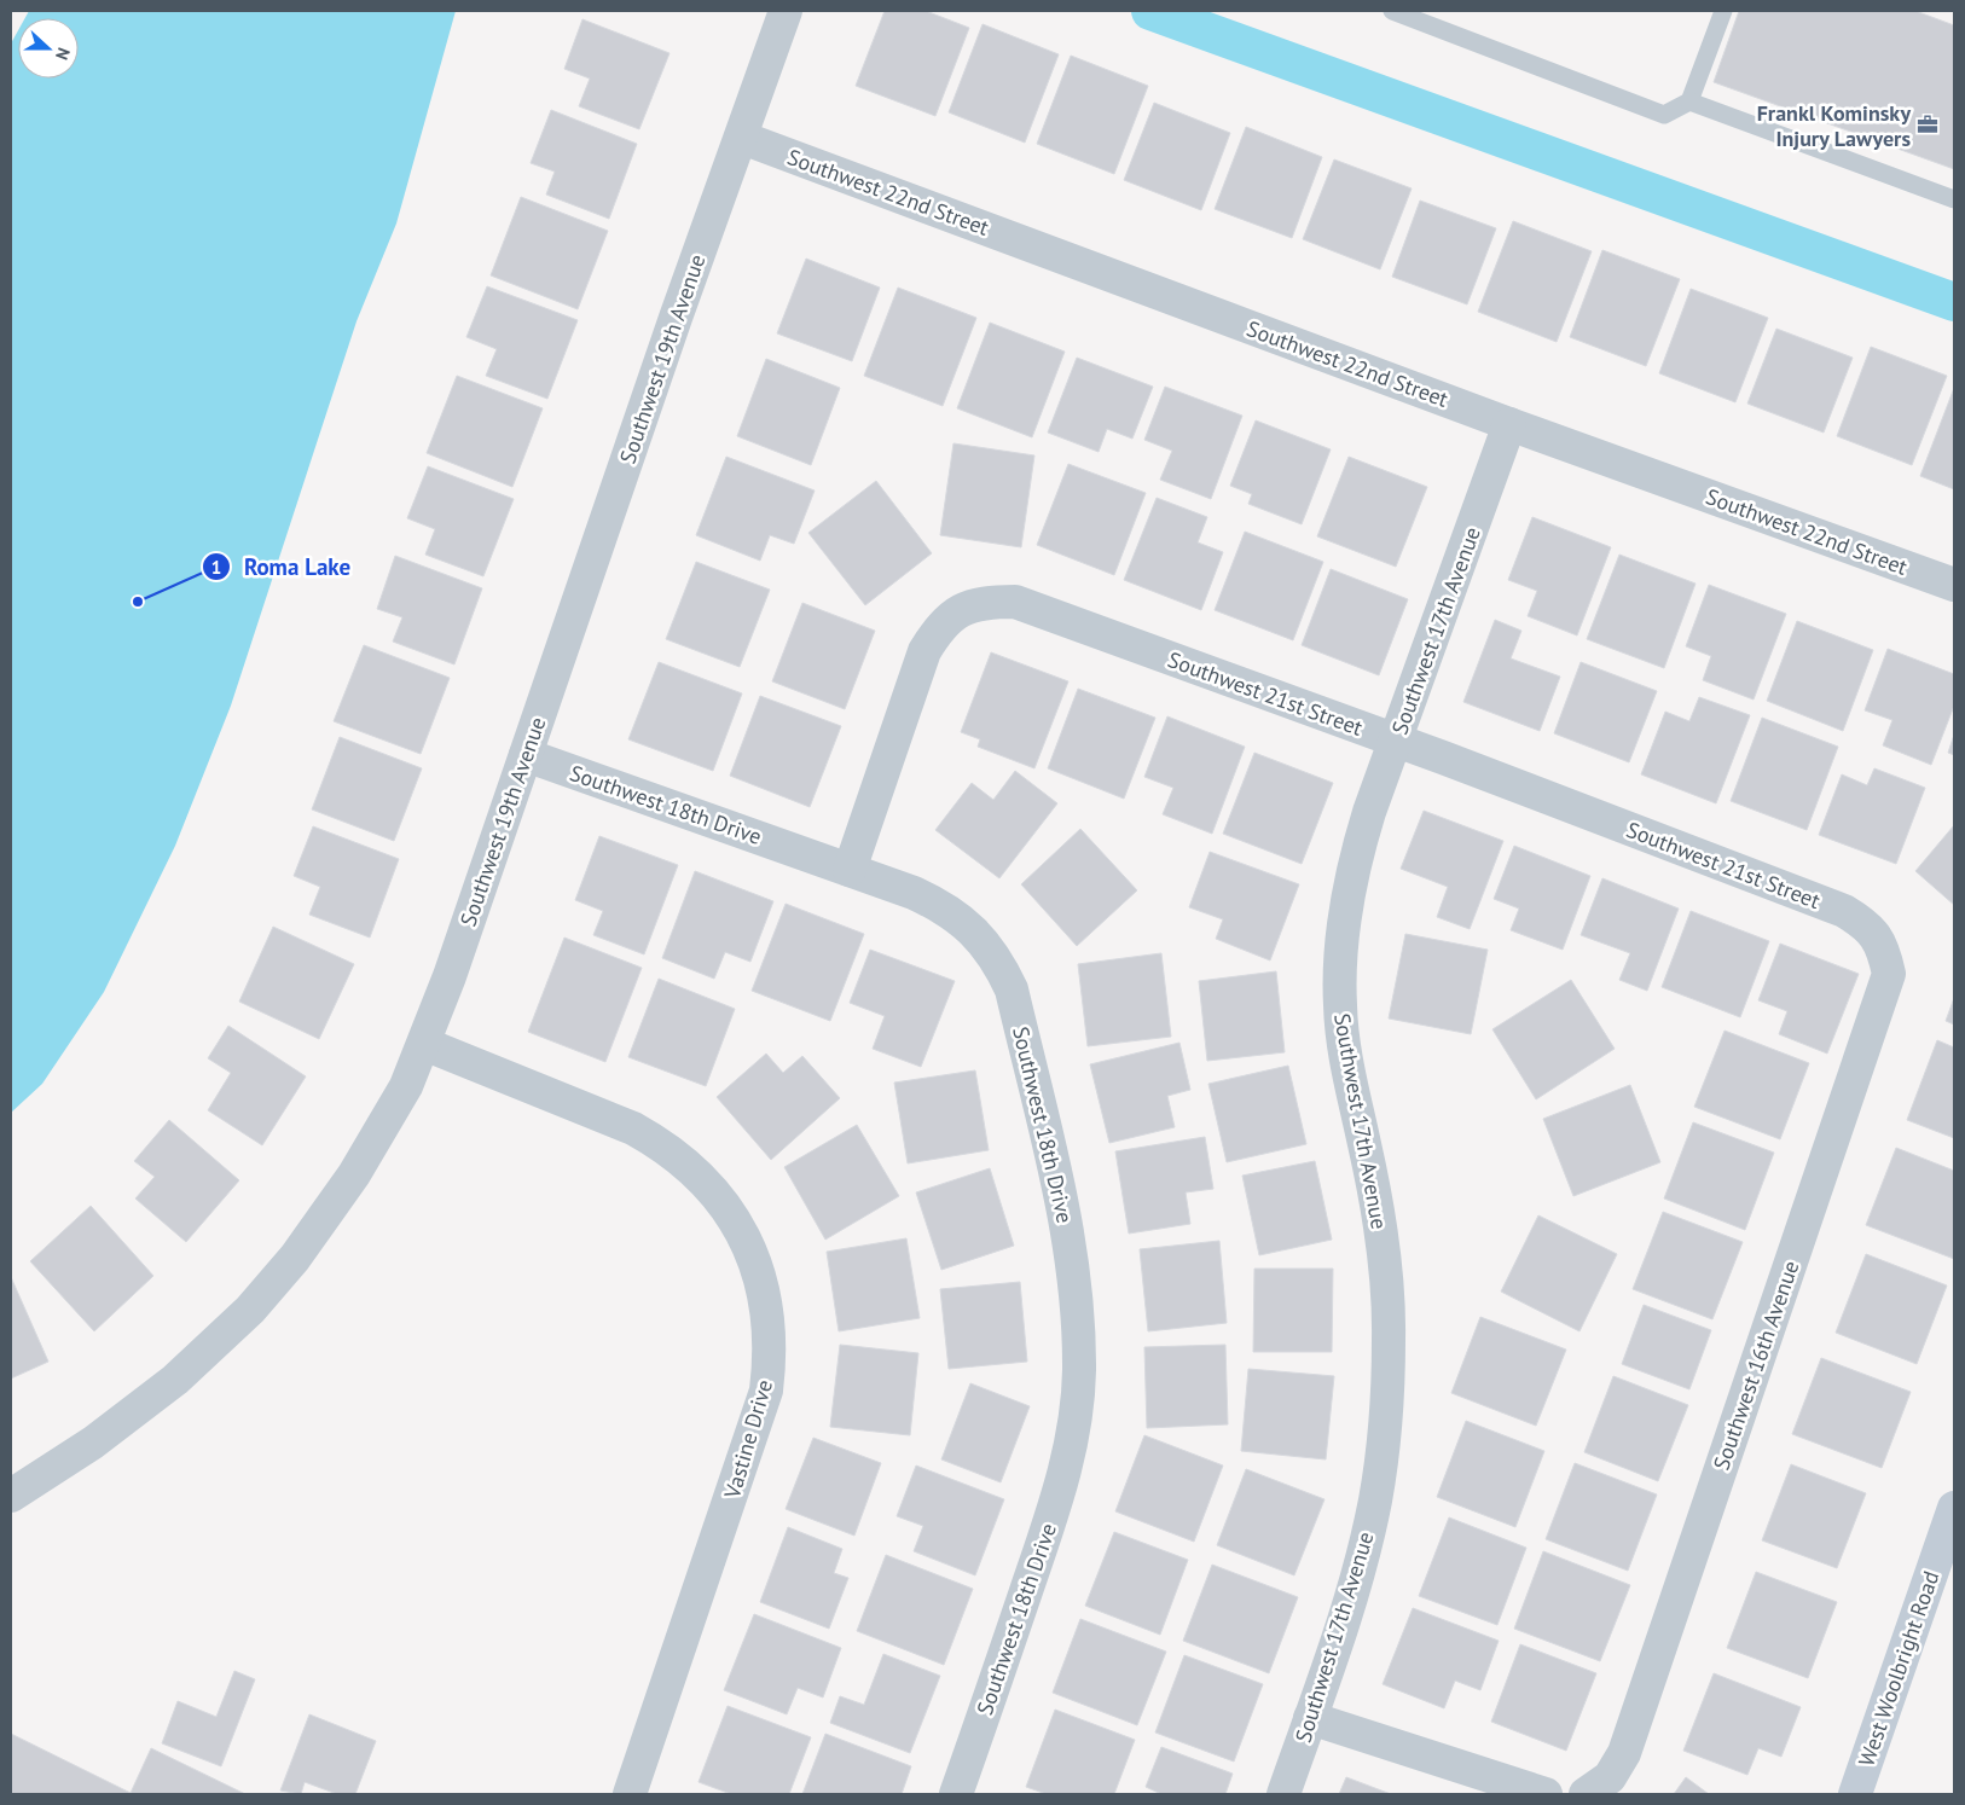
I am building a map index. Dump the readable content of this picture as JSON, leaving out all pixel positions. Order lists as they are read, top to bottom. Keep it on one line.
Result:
{"streets":{"main road":["West Woolbright Road"],"street":["Southwest 22nd Street","Southwest 19th Avenue","Southwest 17th Avenue","Southwest 21st Street","Southwest 18th Drive","Southwest 16th Avenue","Vastine Drive"]},"crossings":[["Southwest 22nd Street","Southwest 19th Avenue"],["Southwest 22nd Street","Southwest 17th Avenue"],["Southwest 19th Avenue","Southwest 18th Drive"],["Southwest 19th Avenue","Vastine Drive"],["Southwest 17th Avenue","Southwest 21st Street"],["Southwest 21st Street","Southwest 18th Drive"],["Southwest 21st Street","Southwest 16th Avenue"]],"places":{"office":["Frankl Kominsky Injury Lawyers"],"other":["Roma Lake"]},"north":"right"}
